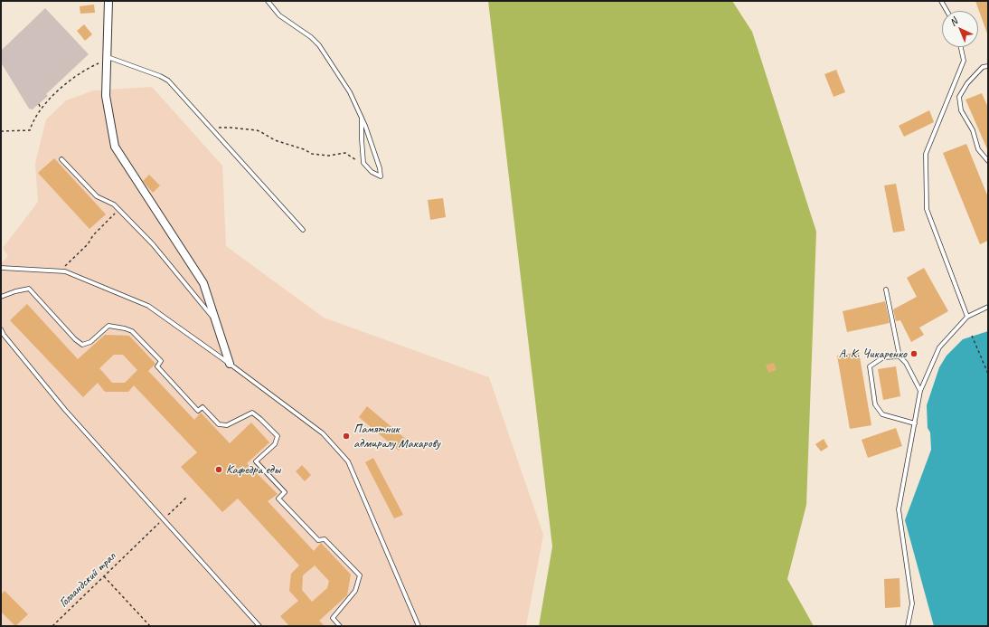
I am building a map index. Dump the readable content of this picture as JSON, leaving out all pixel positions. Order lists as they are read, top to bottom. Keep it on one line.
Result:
{"streets":{"path":["Голландский трап"]},"places":["А. К. Чикаренко","Памятник адмиралу Макарову","Кафедра еды"],"north":"top left"}
